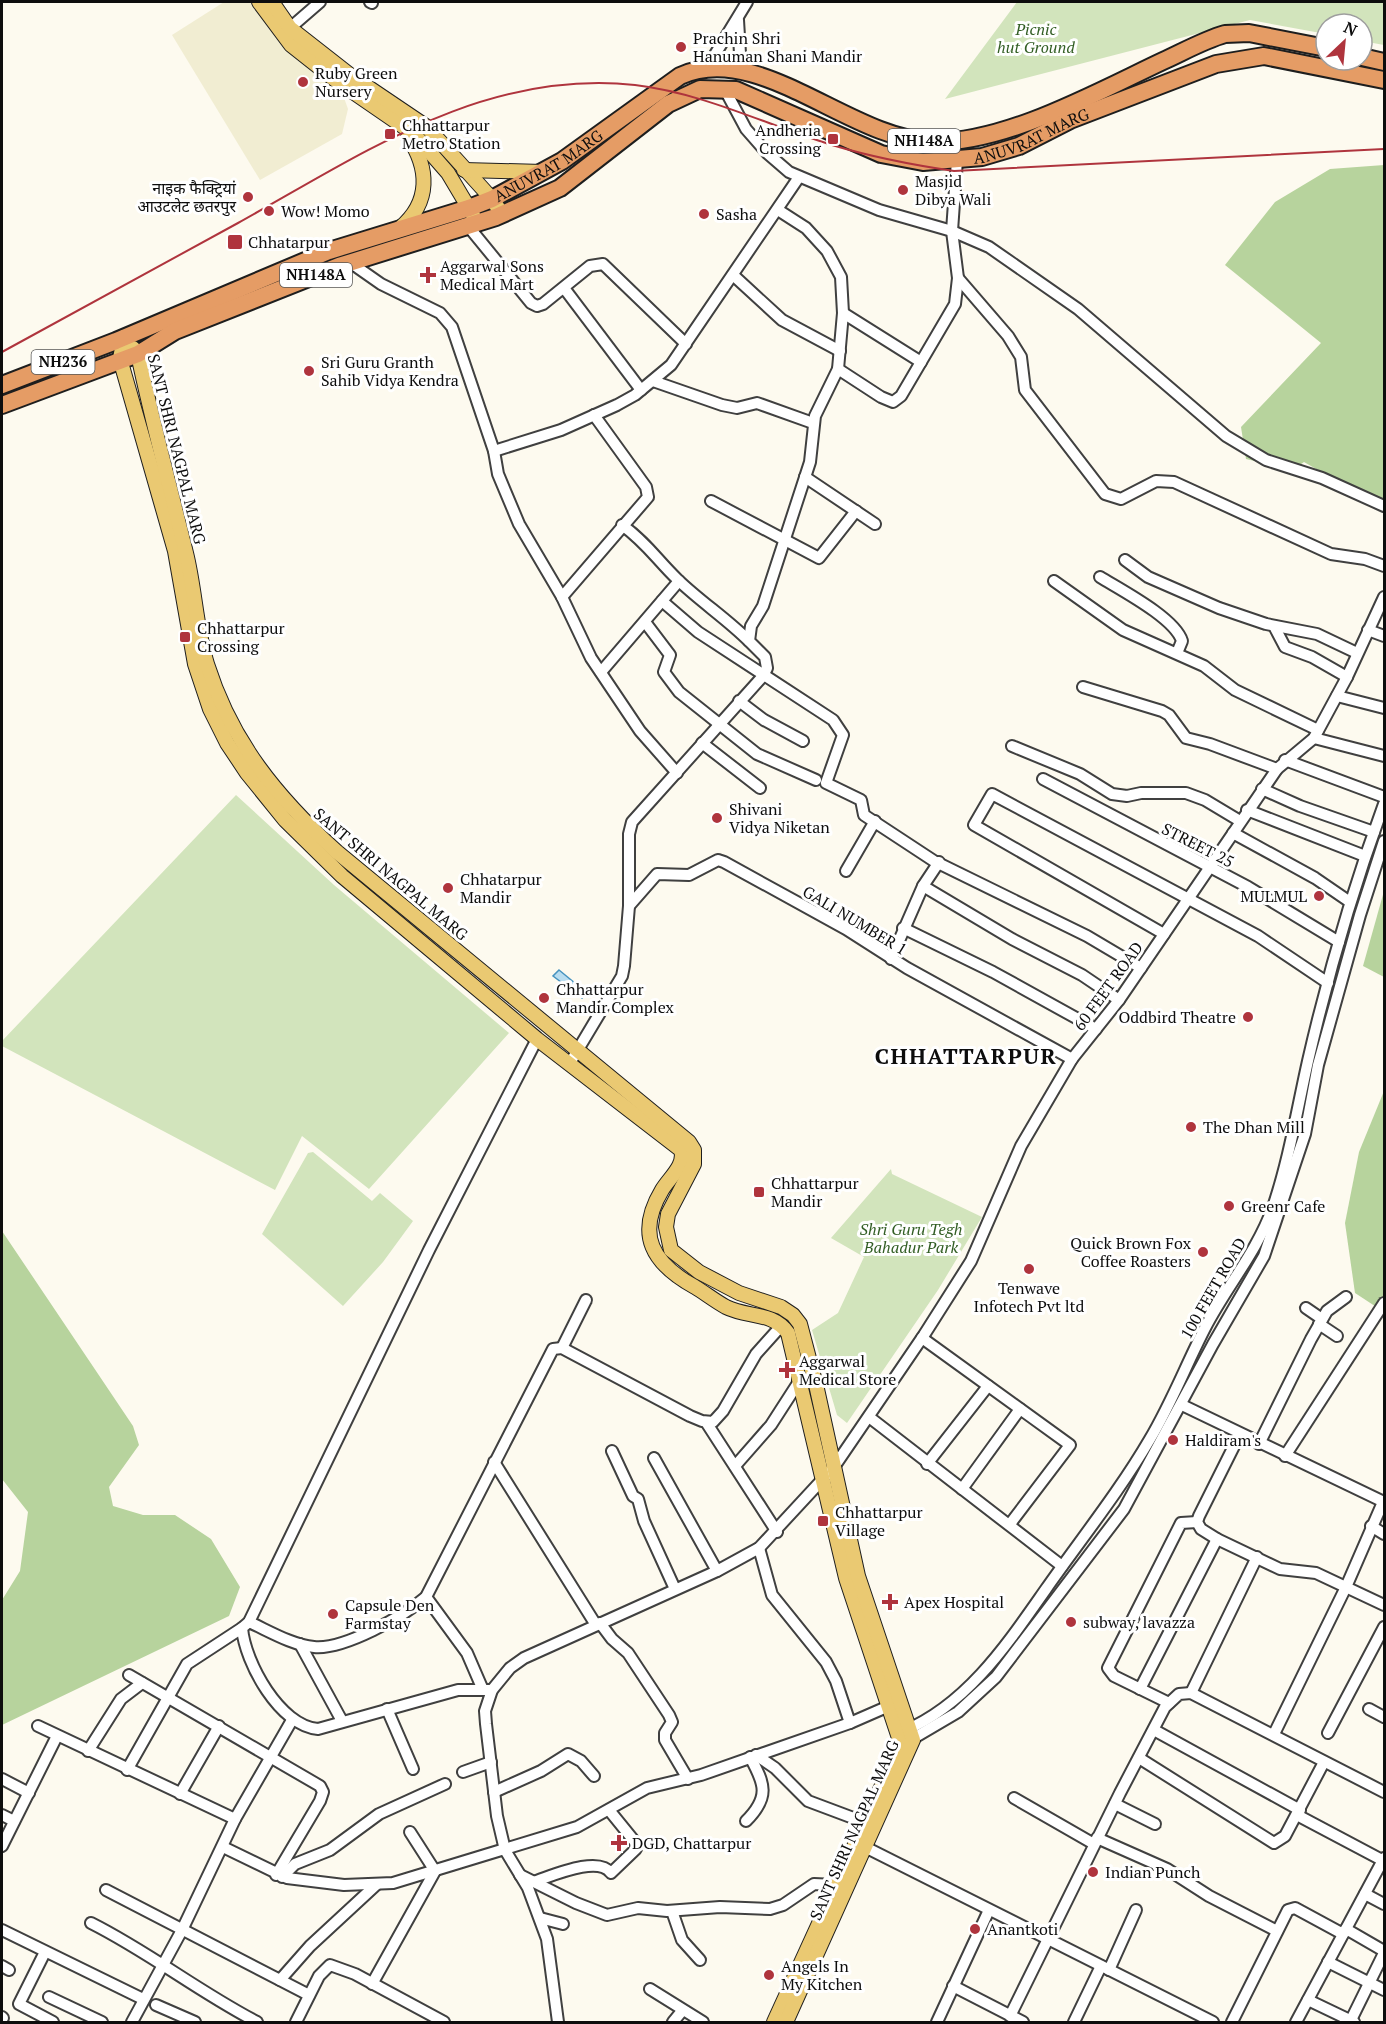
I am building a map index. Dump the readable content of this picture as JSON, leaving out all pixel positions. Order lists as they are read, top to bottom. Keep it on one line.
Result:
{"streets":{"highway":["ANUVRAT MARG","NH148A","NH236"],"main road":["SANT SHRI NAGPAL MARG"],"street":["STREET 25","GALI NUMBER 1","60 FEET ROAD","100 FEET ROAD"]},"crossings":[["ANUVRAT MARG","NH148A"],["NH148A","NH236"],["NH148A","SANT SHRI NAGPAL MARG"],["NH236","SANT SHRI NAGPAL MARG"],["SANT SHRI NAGPAL MARG","60 FEET ROAD"],["SANT SHRI NAGPAL MARG","100 FEET ROAD"],["STREET 25","60 FEET ROAD"],["STREET 25","100 FEET ROAD"],["GALI NUMBER 1","60 FEET ROAD"]],"districts":["CHHATTARPUR"],"parks":["Picnic hut Ground","Shri Guru Tegh Bahadur Park"],"places":{"other":["Prachin Shri Hanuman Shani Mandir","Ruby Green Nursery","Masjid Dibya Wali","नाइक फैक्ट्रियां आउटलेट छतरपुर","Wow! Momo","Sasha","Sri Guru Granth Sahib Vidya Kendra","Shivani Vidya Niketan","Chhatarpur Mandir","MULMUL","Chhattarpur Mandir Complex","Oddbird Theatre","The Dhan Mill","Greenr Cafe","Quick Brown Fox Coffee Roasters","Tenwave Infotech Pvt ltd","Haldiram's","Capsule Den Farmstay","subway, lavazza","Indian Punch","Anantkoti","Angels In My Kitchen"],"transit":["Chhattarpur Metro Station","Andheria Crossing","Chhatarpur","Chhattarpur Crossing","Chhattarpur Mandir","Chhattarpur Village"],"health":["Aggarwal Sons Medical Mart","Aggarwal Medical Store","Apex Hospital","DGD, Chattarpur"]},"north":"top right"}
